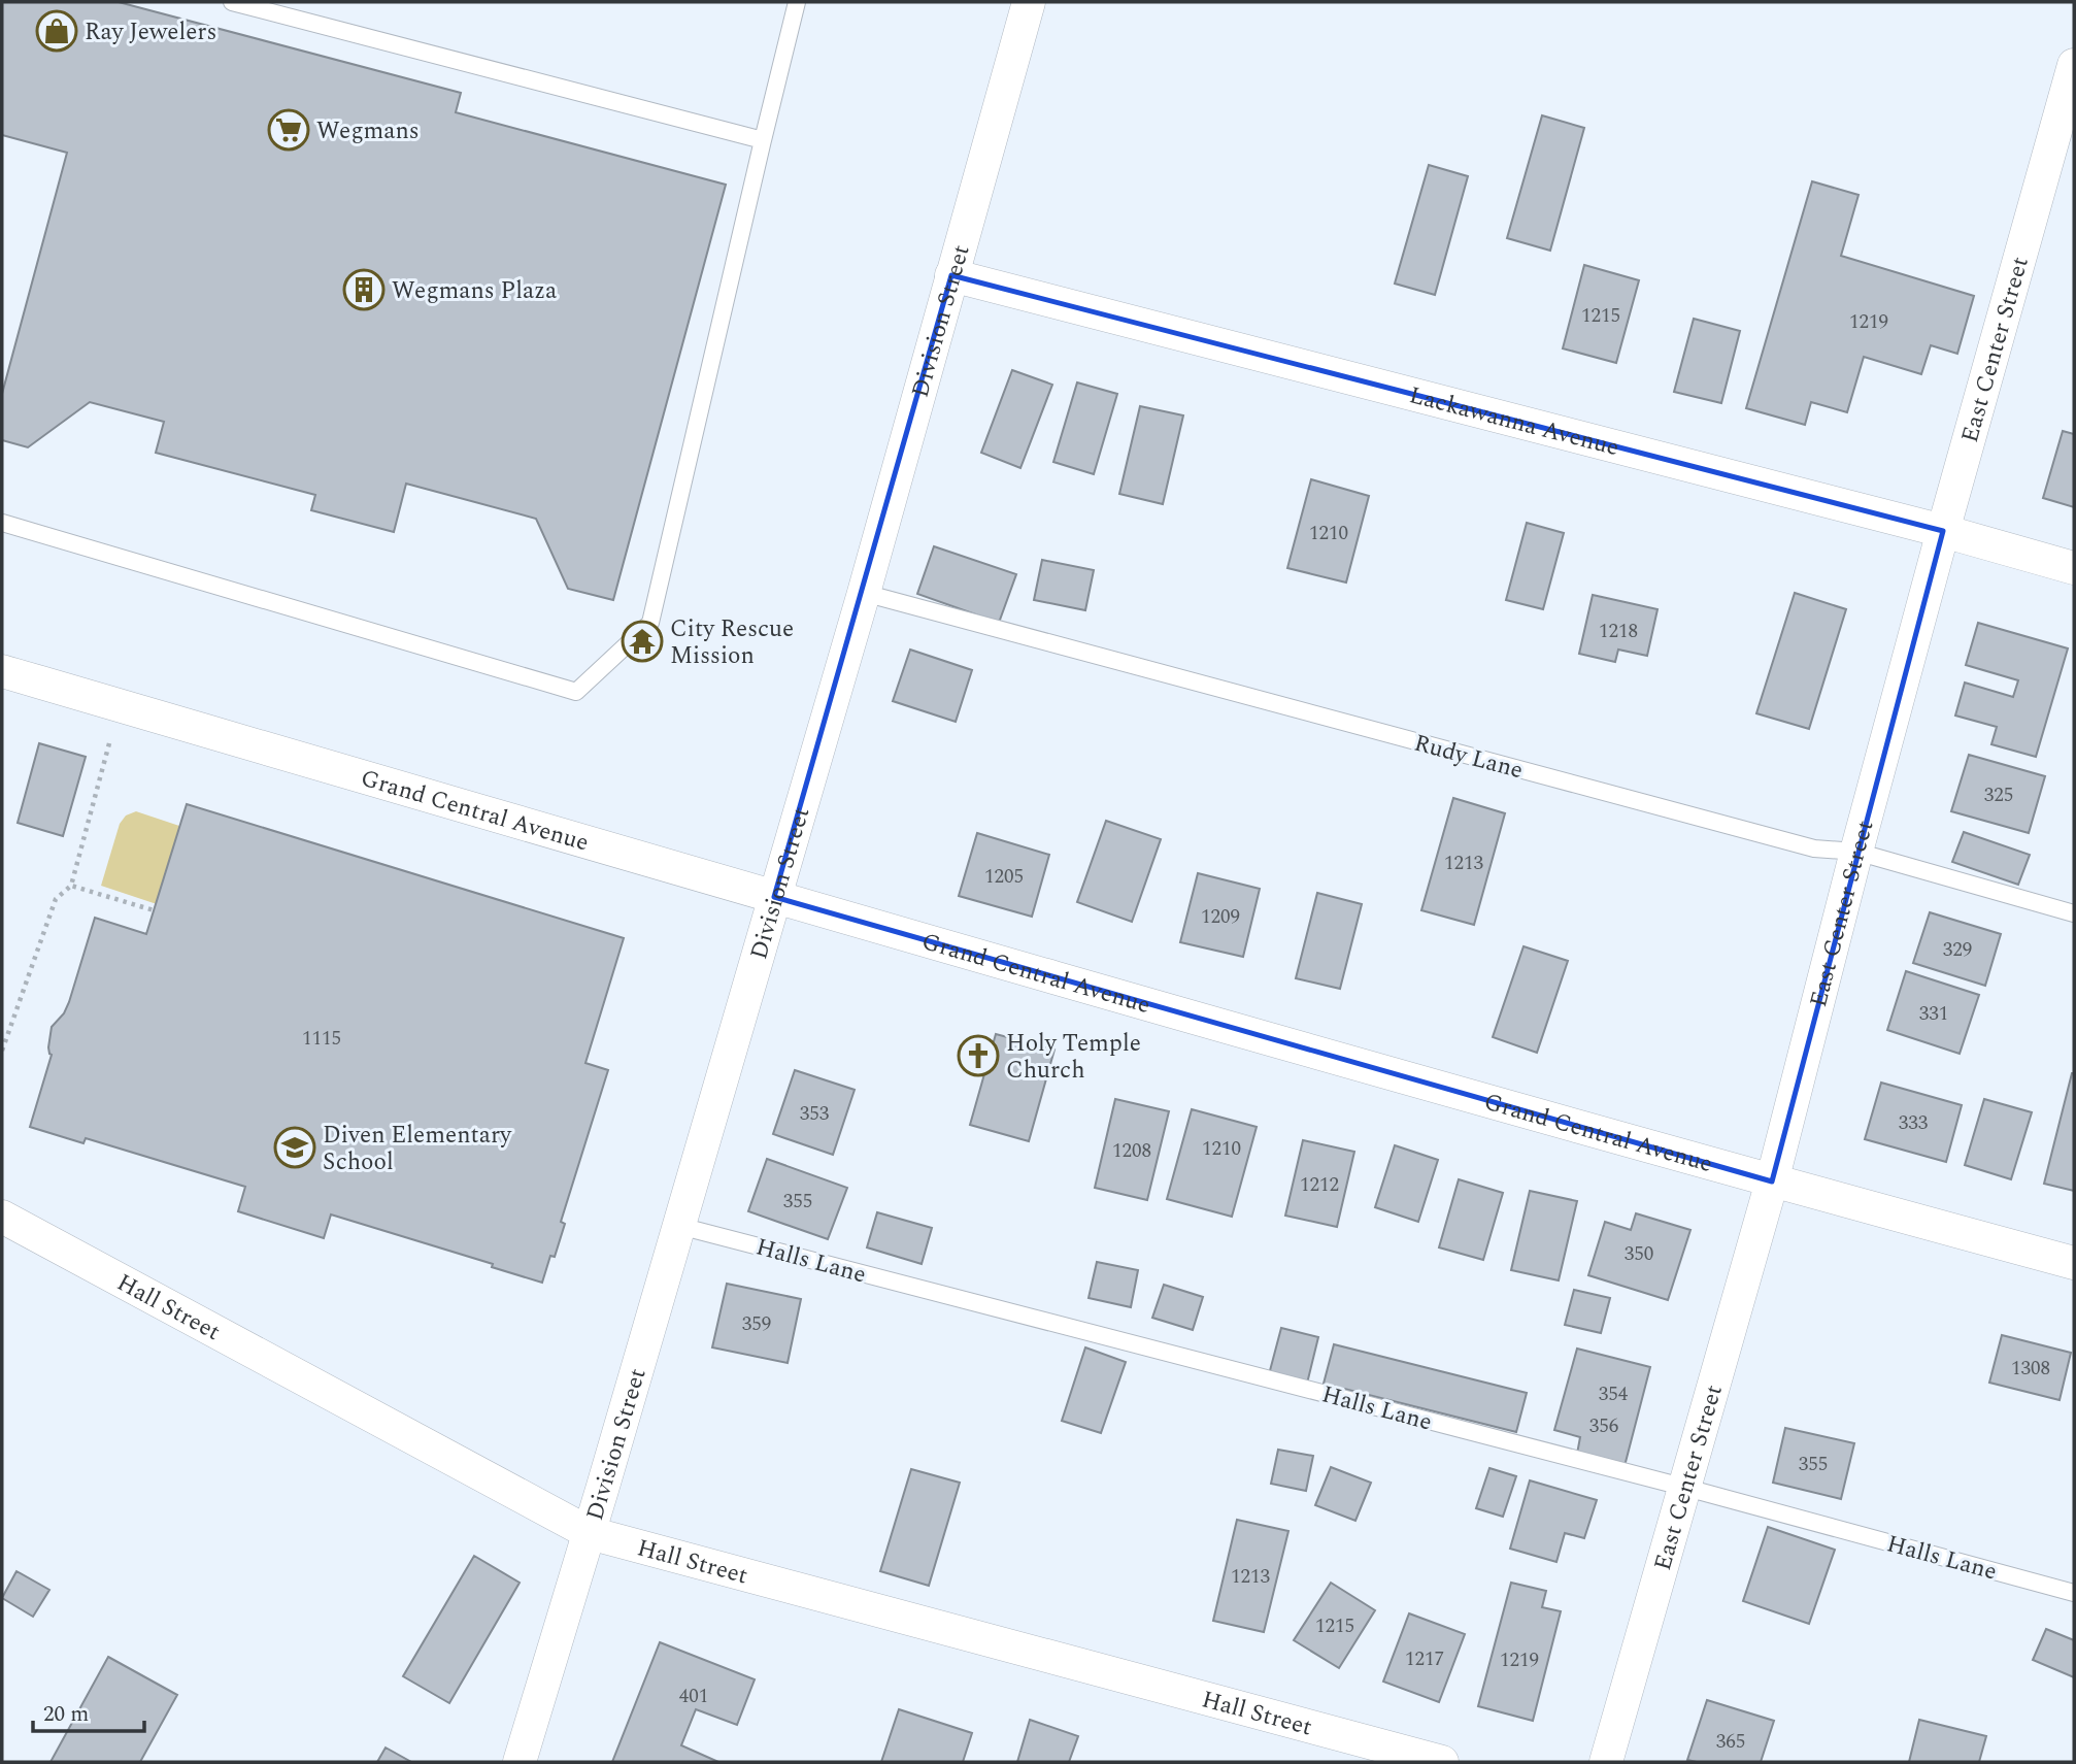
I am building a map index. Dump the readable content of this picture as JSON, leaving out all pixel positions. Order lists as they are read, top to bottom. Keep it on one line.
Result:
{"streets":{"street":["Division Street","East Center Street","Lackawanna Avenue","Grand Central Avenue","Hall Street"],"lane":["Rudy Lane","Halls Lane"]},"crossings":[["Division Street","Lackawanna Avenue"],["Division Street","Rudy Lane"],["Division Street","Grand Central Avenue"],["Division Street","Halls Lane"],["Division Street","Hall Street"],["East Center Street","Lackawanna Avenue"],["East Center Street","Rudy Lane"],["East Center Street","Grand Central Avenue"],["East Center Street","Halls Lane"]],"places":{"shop":["Ray Jewelers"],"supermarket":["Wegmans"],"building":["Wegmans Plaza"],"temple":["City Rescue Mission"],"church":["Holy Temple Church"],"school or university":["Diven Elementary School"]},"house_numbers":["1215","1219","1210","1218","325","1213","1205","1209","329","331","1115","353","333","1210","1208","1212","355","350","359","1308","354","356","355","1213","1215","1217","1219","401","365"],"scale_bar":"20 m"}
